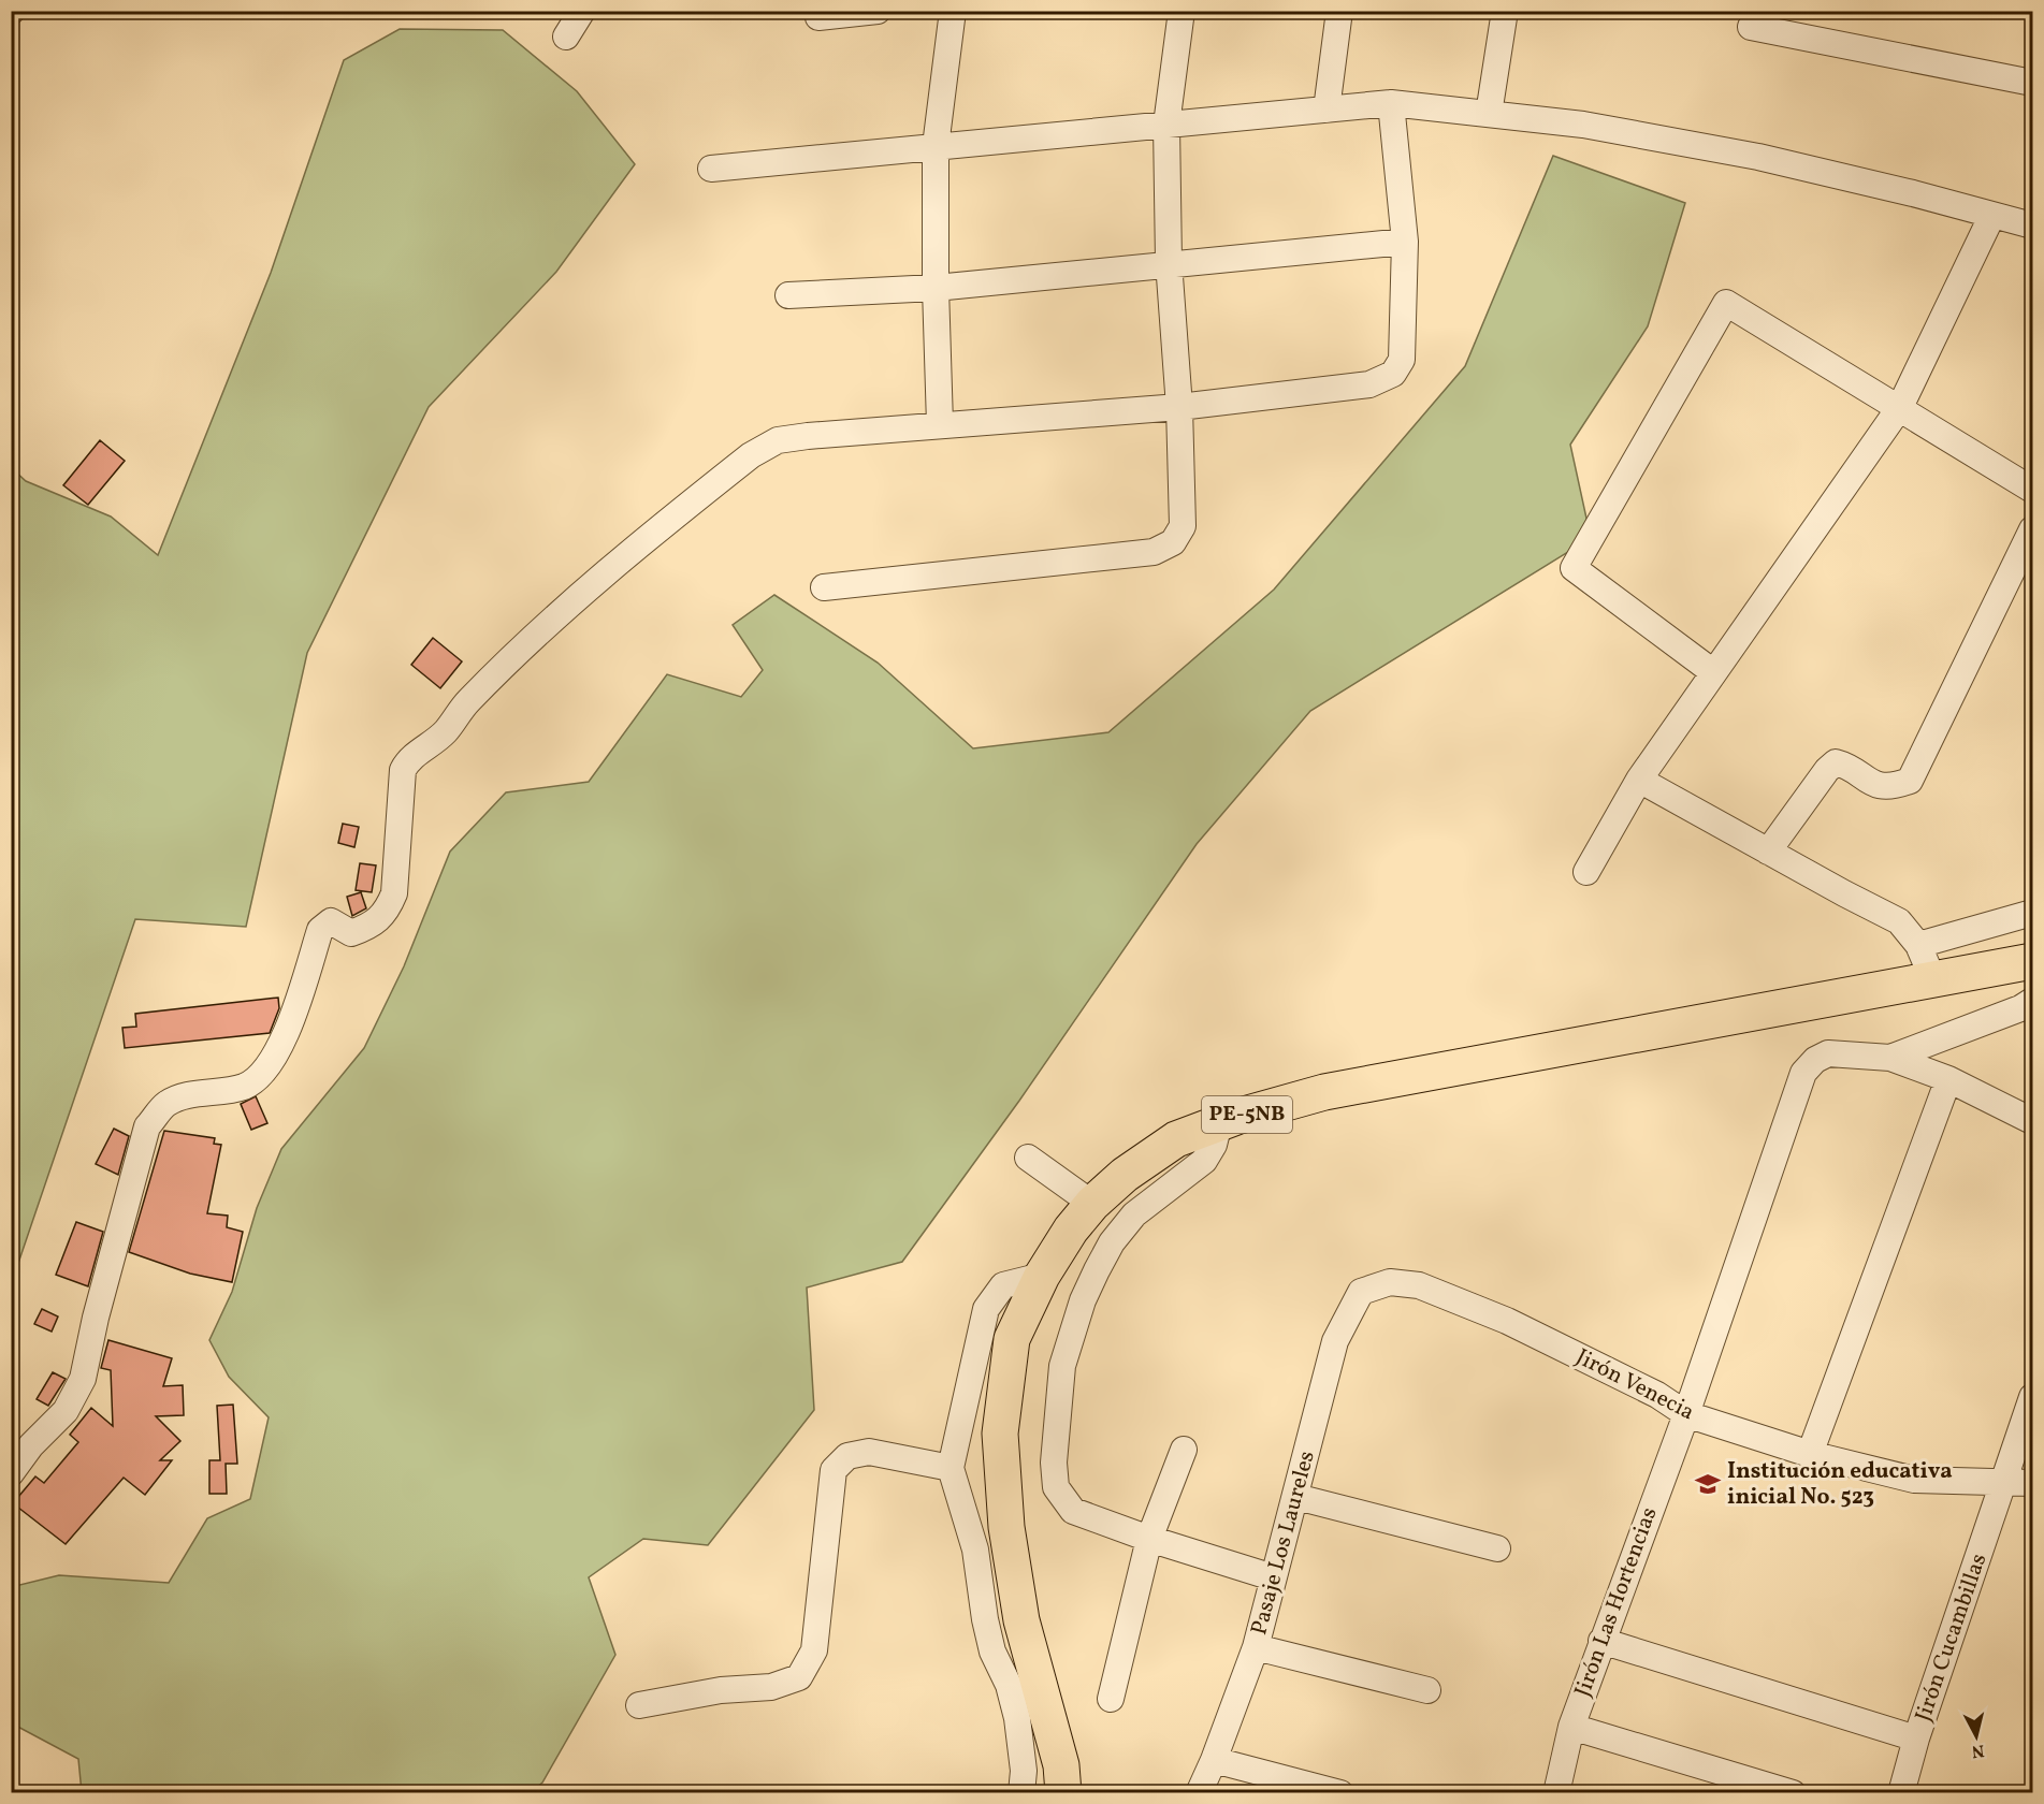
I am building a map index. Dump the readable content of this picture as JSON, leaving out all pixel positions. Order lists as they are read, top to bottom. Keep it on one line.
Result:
{"streets":{"highway":["PE-5NB"],"street":["Jirón Venecia","Pasaje Los Laureles","Jirón Las Hortencias","Jirón Cucambillas"]},"crossings":[["Jirón Venecia","Pasaje Los Laureles"],["Jirón Venecia","Jirón Las Hortencias"],["Jirón Venecia","Jirón Cucambillas"]],"places":{"school or university":["Institución educativa inicial No. 523"]},"north":"bottom"}
